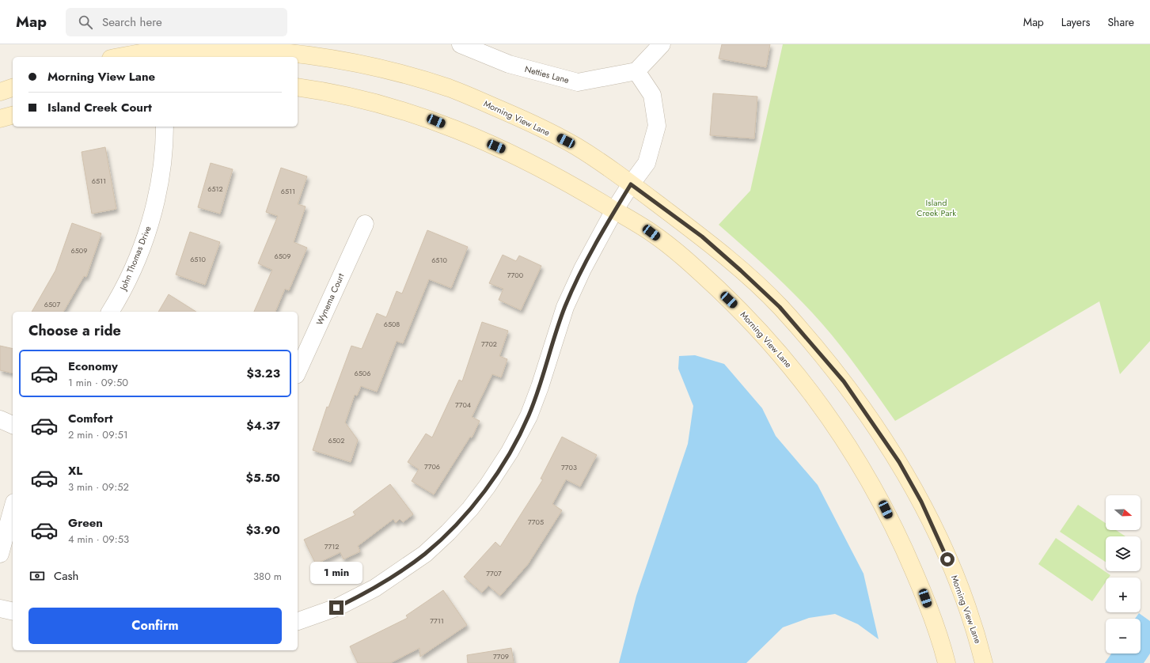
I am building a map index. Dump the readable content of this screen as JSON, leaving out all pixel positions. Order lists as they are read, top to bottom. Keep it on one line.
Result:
{"streets":{"street":["Netties Lane","Morning View Lane","John Thomas Drive","Wynema Court"]},"parks":["Island Creek Park"],"house_numbers":["6511","6512","6511","6509","6509","6510","6510","7700","6507","6508","7702","6506","7704","6502","7706","7703","7705","7712","7707","7711","7709"],"north":"right","page":{"header":"Map","search":"Search here","nav":["Map","Layers","Share"],"banner":["Morning View Lane","Island Creek Court"],"heading":"Choose a ride","list":[{"name":"Economy","note":"1 min · 09:50","value":"$3.23"},{"name":"Comfort","note":"2 min · 09:51","value":"$4.37"},{"name":"XL","note":"3 min · 09:52","value":"$5.50"},{"name":"Green","note":"4 min · 09:53","value":"$3.90"}],"map_buttons":["+","−"],"pay":["Cash","380 m"],"bubble":"1 min","buttons":"Confirm"}}
